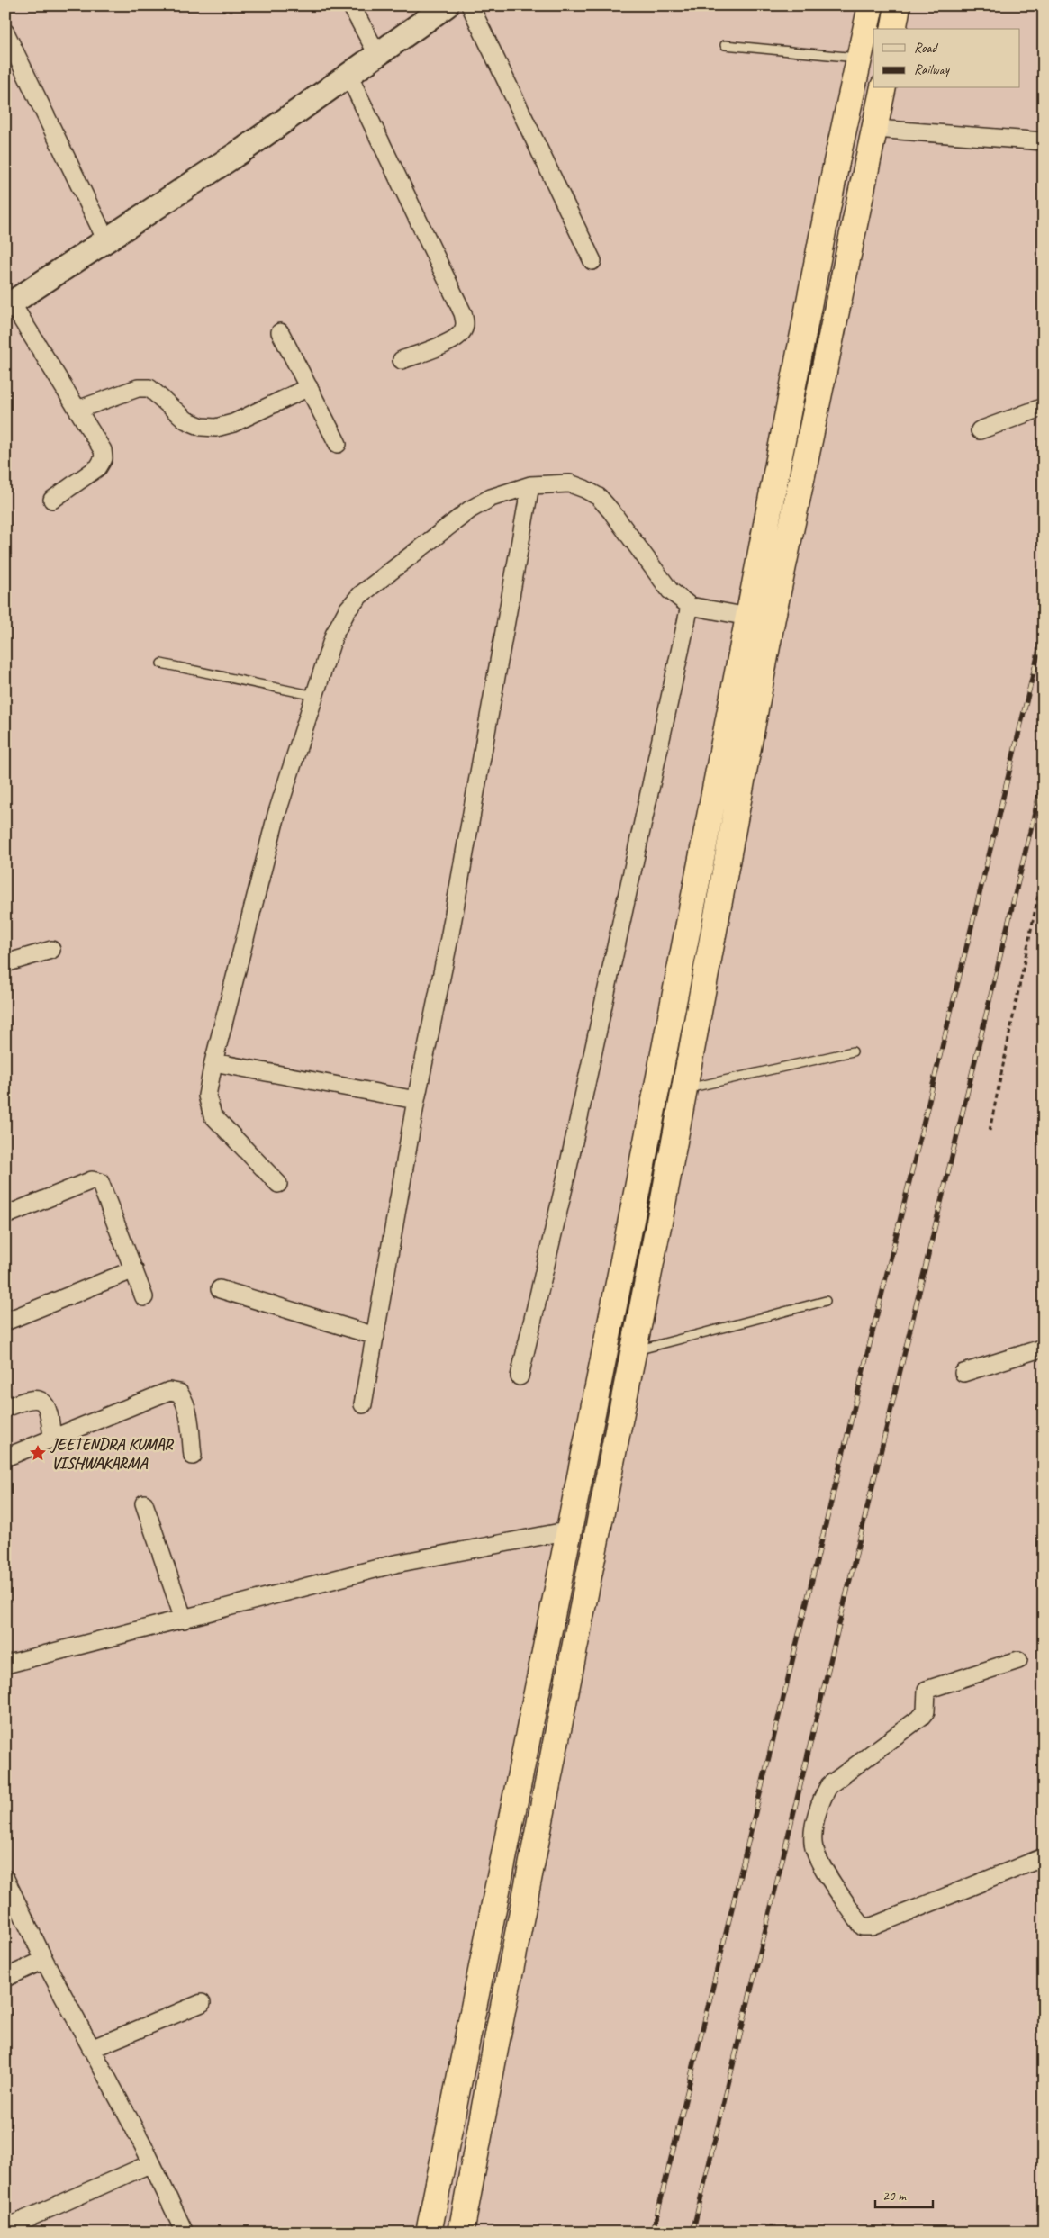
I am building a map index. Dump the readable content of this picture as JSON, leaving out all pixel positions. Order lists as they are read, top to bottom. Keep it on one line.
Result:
{"places":{"place":["JEETENDRA KUMAR VISHWAKARMA"]},"legend":["Road","Railway"],"scale_bar":"20 m"}
